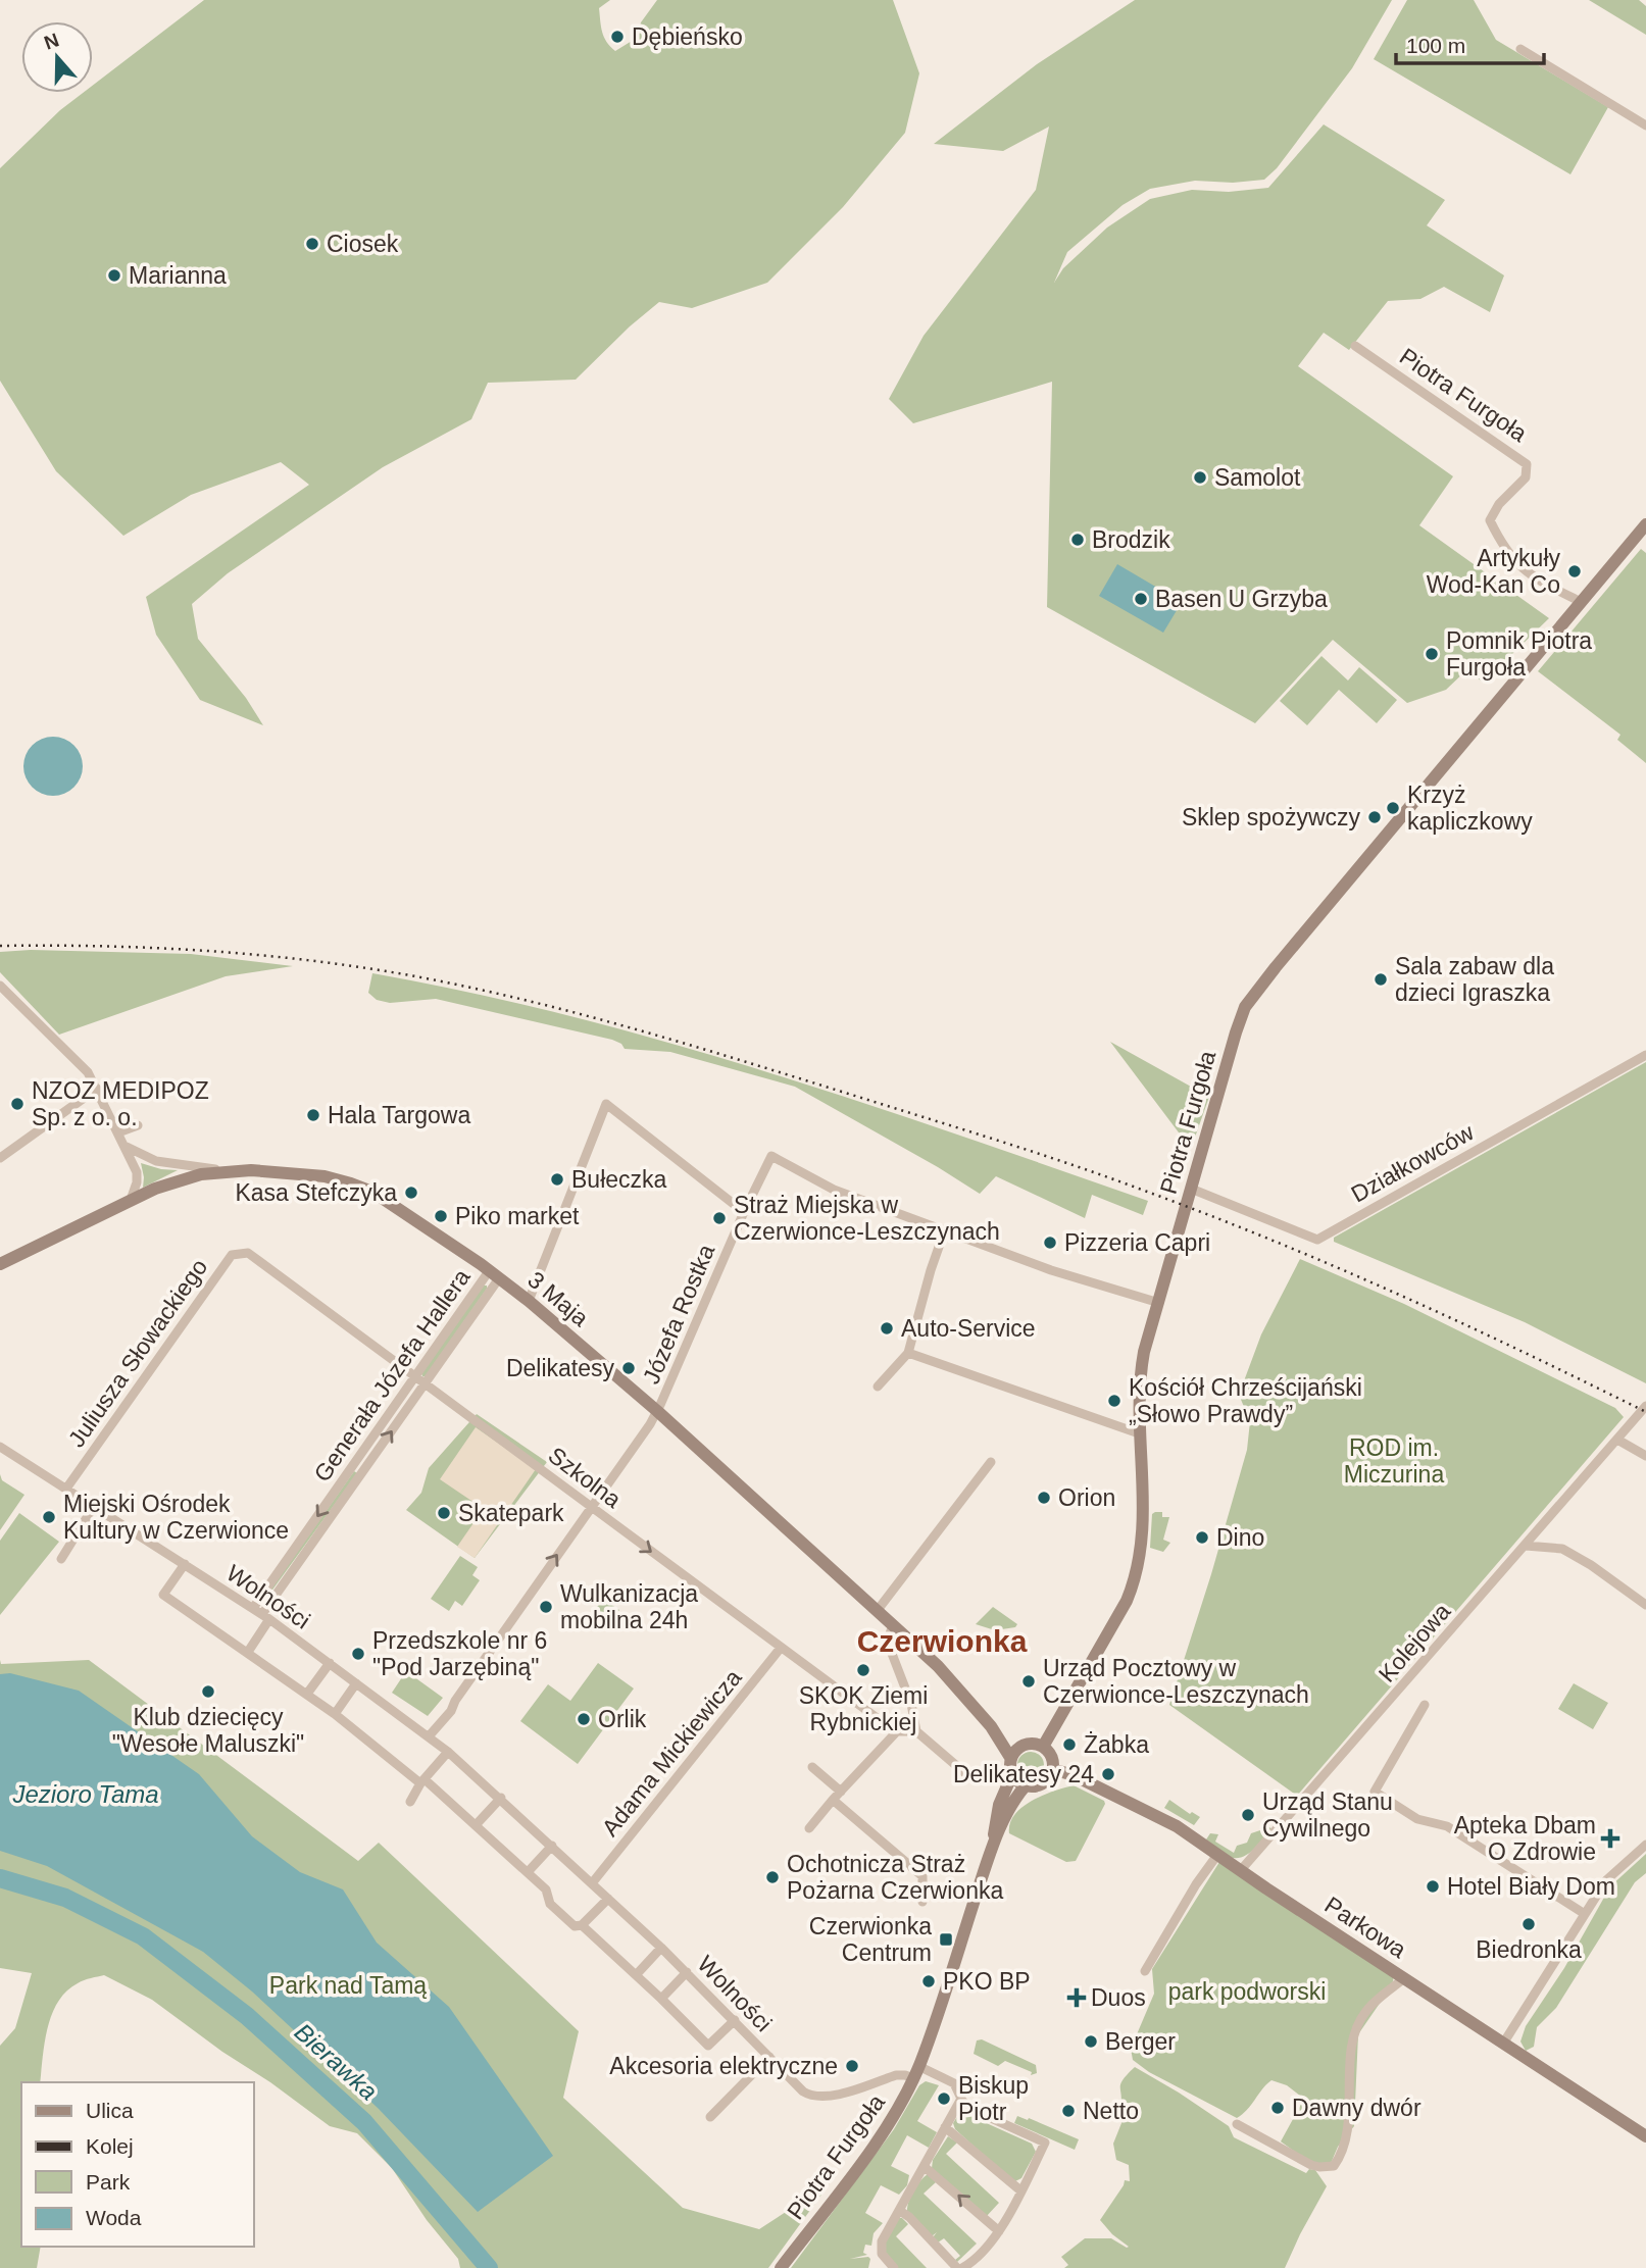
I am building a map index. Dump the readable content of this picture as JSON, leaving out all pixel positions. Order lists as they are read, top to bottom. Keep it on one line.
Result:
{"streets":{"street":["Piotra Furgoła","Działkowców","3 Maja","Józefa Rostka","Juliusza Słowackiego","Generała Józefa Hallera","Szkolna","Wolności","Kolejowa","Adama Mickiewicza","Parkowa"]},"crossings":[["Piotra Furgoła","Działkowców"],["Piotra Furgoła","3 Maja"],["Piotra Furgoła","Wolności"],["Piotra Furgoła","Parkowa"],["3 Maja","Józefa Rostka"],["3 Maja","Generała Józefa Hallera"],["3 Maja","Parkowa"],["Józefa Rostka","Szkolna"],["Józefa Rostka","Wolności"],["Juliusza Słowackiego","Szkolna"],["Juliusza Słowackiego","Wolności"],["Generała Józefa Hallera","Szkolna"],["Generała Józefa Hallera","Wolności"],["Szkolna","Adama Mickiewicza"],["Wolności","Adama Mickiewicza"],["Kolejowa","Parkowa"]],"districts":["Czerwionka"],"water":["Jezioro Tama","Bierawka"],"parks":["ROD im. Miczurina","Park nad Tamą","park podworski"],"places":{"other":["Dębieńsko","Ciosek","Marianna","Samolot","Brodzik","Artykuły Wod-Kan Co","Basen U Grzyba","Pomnik Piotra Furgoła","Krzyż kapliczkowy","Sklep spożywczy","Sala zabaw dla dzieci Igraszka","NZOZ MEDIPOZ Sp. z o. o.","Hala Targowa","Bułeczka","Kasa Stefczyka","Piko market","Straż Miejska w Czerwionce-Leszczynach","Pizzeria Capri","Auto-Service","Delikatesy","Kościół Chrześcijański „Słowo Prawdy”","Orion","Skatepark","Miejski Ośrodek Kultury w Czerwionce","Dino","Wulkanizacja mobilna 24h","Przedszkole nr 6 \"Pod Jarzębiną\"","SKOK Ziemi Rybnickiej","Urząd Pocztowy w Czerwionce-Leszczynach","Klub dziecięcy \"Wesołe Maluszki\"","Orlik","Żabka","Delikatesy 24","Urząd Stanu Cywilnego","Ochotnicza Straż Pożarna Czerwionka","Hotel Biały Dom","Biedronka","PKO BP","Berger","Akcesoria elektryczne","Biskup Piotr","Dawny dwór","Netto"],"health":["Apteka Dbam O Zdrowie","Duos"],"transit":["Czerwionka Centrum"]},"legend":["Ulica","Kolej","Park","Woda"],"scale_bar":"100 m","north":"top"}
